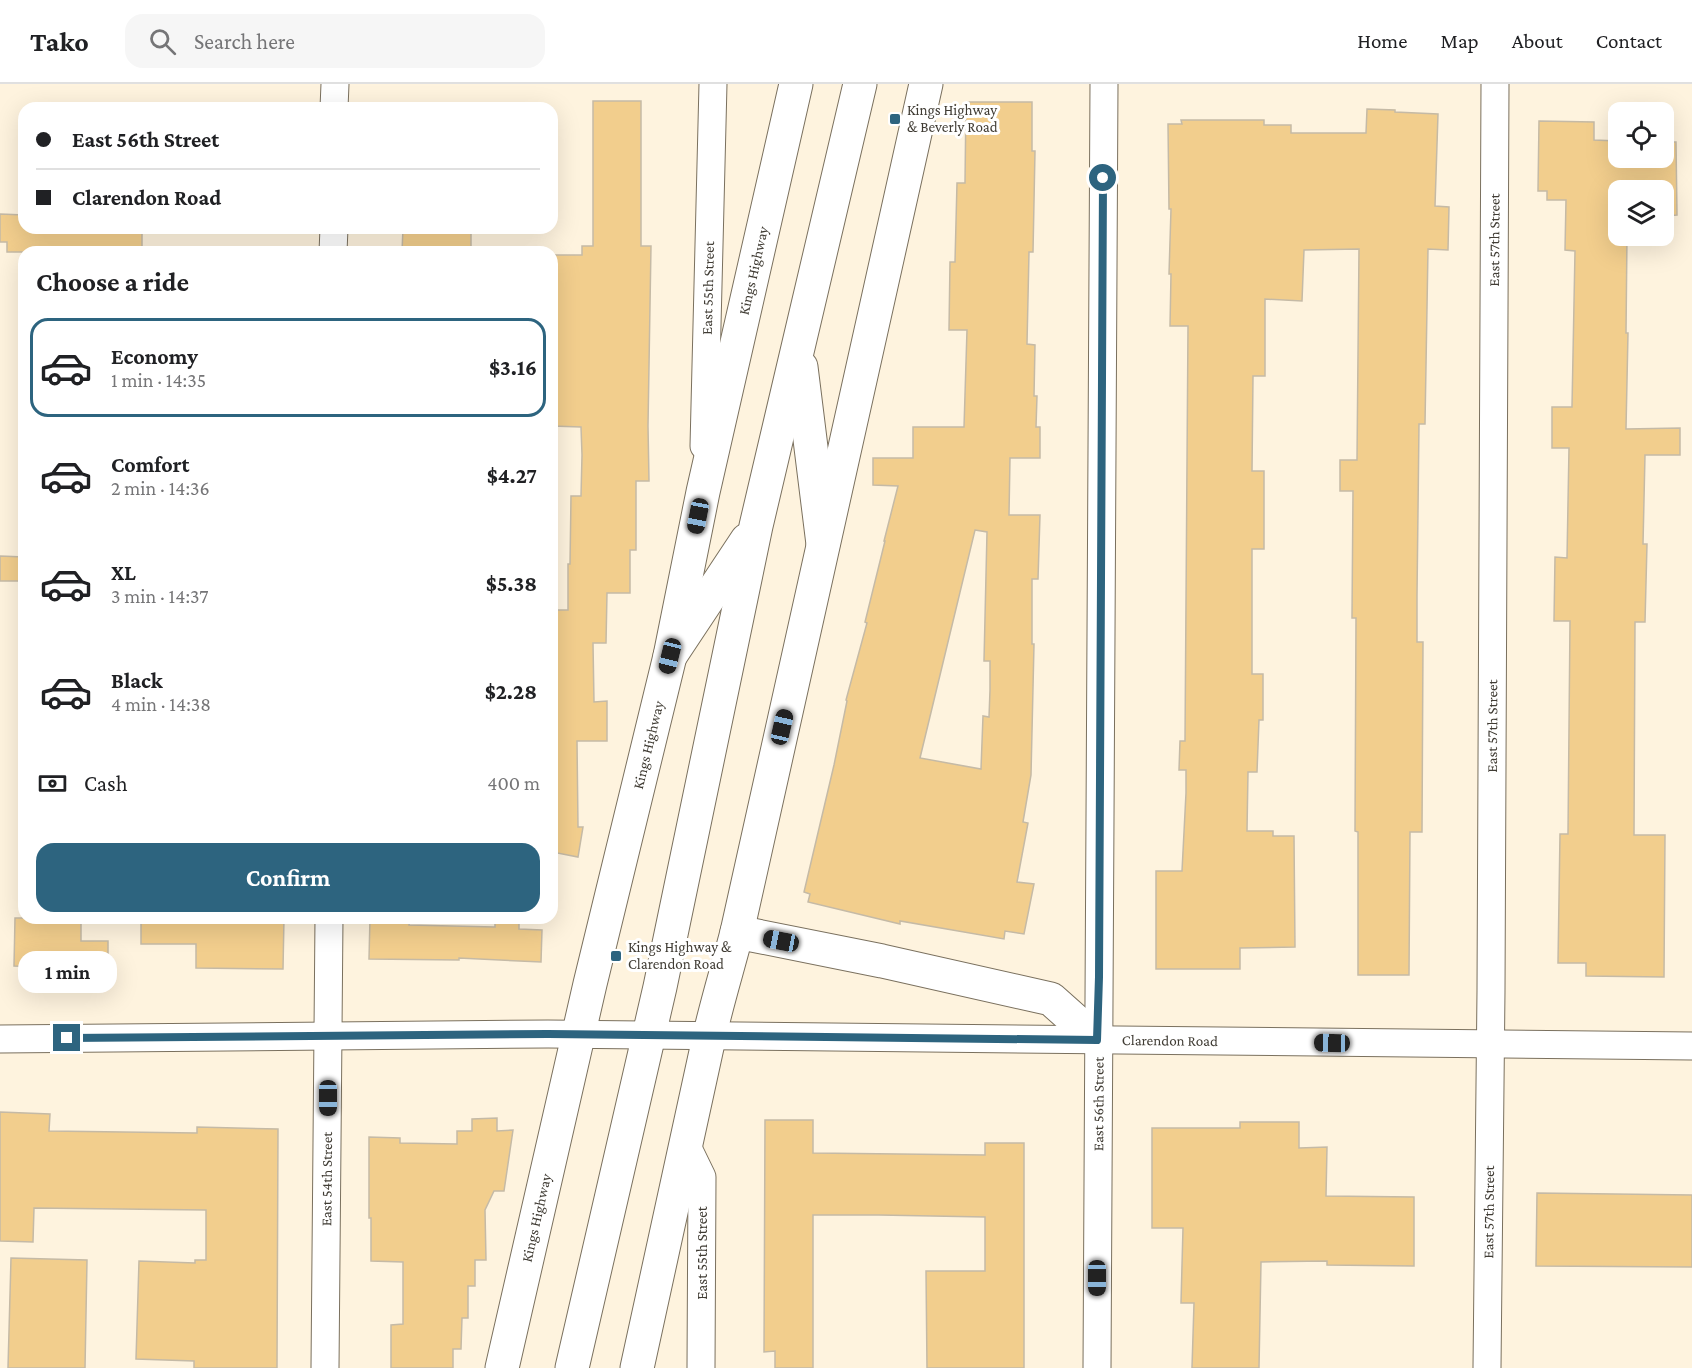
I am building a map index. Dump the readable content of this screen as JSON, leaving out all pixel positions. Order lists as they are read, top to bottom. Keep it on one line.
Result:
{"streets":{"street":["East 57th Street","Kings Highway","East 55th Street","Clarendon Road","East 56th Street","East 54th Street"]},"crossings":[["East 57th Street","Clarendon Road"],["Kings Highway","East 55th Street"],["Kings Highway","Clarendon Road"],["Clarendon Road","East 56th Street"],["Clarendon Road","East 54th Street"]],"places":{"transit":["Kings Highway & Beverly Road","Kings Highway & Clarendon Road"]},"page":{"header":"Tako","search":"Search here","nav":["Home","Map","About","Contact"],"banner":["East 56th Street","Clarendon Road"],"heading":"Choose a ride","list":[{"name":"Economy","note":"1 min · 14:35","value":"$3.16"},{"name":"Comfort","note":"2 min · 14:36","value":"$4.27"},{"name":"XL","note":"3 min · 14:37","value":"$5.38"},{"name":"Black","note":"4 min · 14:38","value":"$2.28"}],"pay":["Cash","400 m"],"buttons":"Confirm","bubble":"1 min"}}
